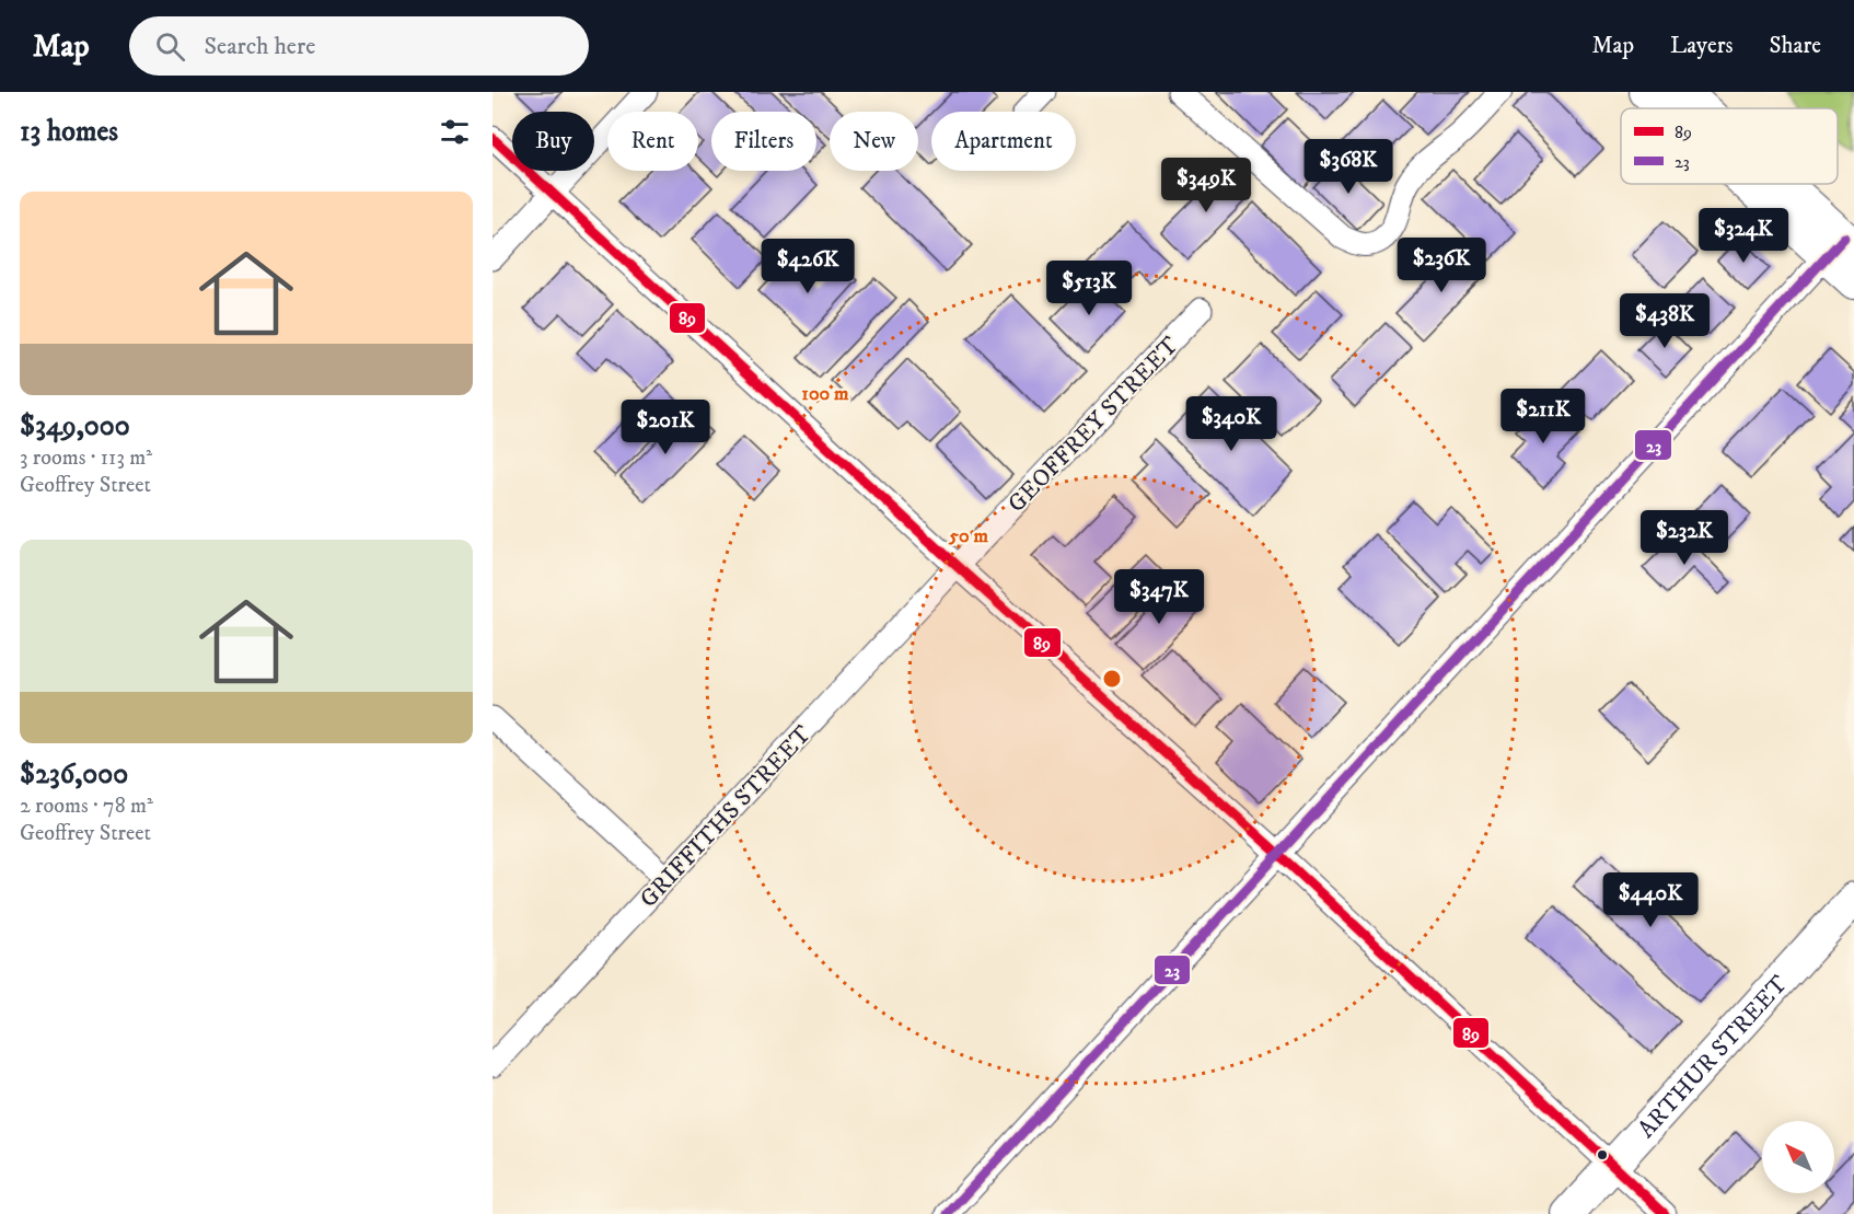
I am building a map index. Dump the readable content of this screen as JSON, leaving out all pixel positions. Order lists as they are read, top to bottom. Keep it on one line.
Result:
{"streets":{"main road":["ARTHUR STREET"],"street":["GEOFFREY STREET","GRIFFITHS STREET"]},"crossings":[["GEOFFREY STREET","GRIFFITHS STREET"]],"lines":["transit line 89","transit line 23"],"legend":["89","23"],"north":"top left","page":{"header":"Map","search":"Search here","nav":["Map","Layers","Share"],"heading":"13 homes","chip":["Buy","Rent","Filters","New","Apartment"],"price":["$368K","$349K","$324K","$236K","$426K","$513K","$438K","$211K","$340K","$201K","$232K","$347K","$440K"],"list":[{"name":"$349,000","note":"3 rooms · 113 m² · Geoffrey Street"},{"name":"$236,000","note":"2 rooms · 78 m² · Geoffrey Street"}]},"rings":["100 m","50 m"]}
